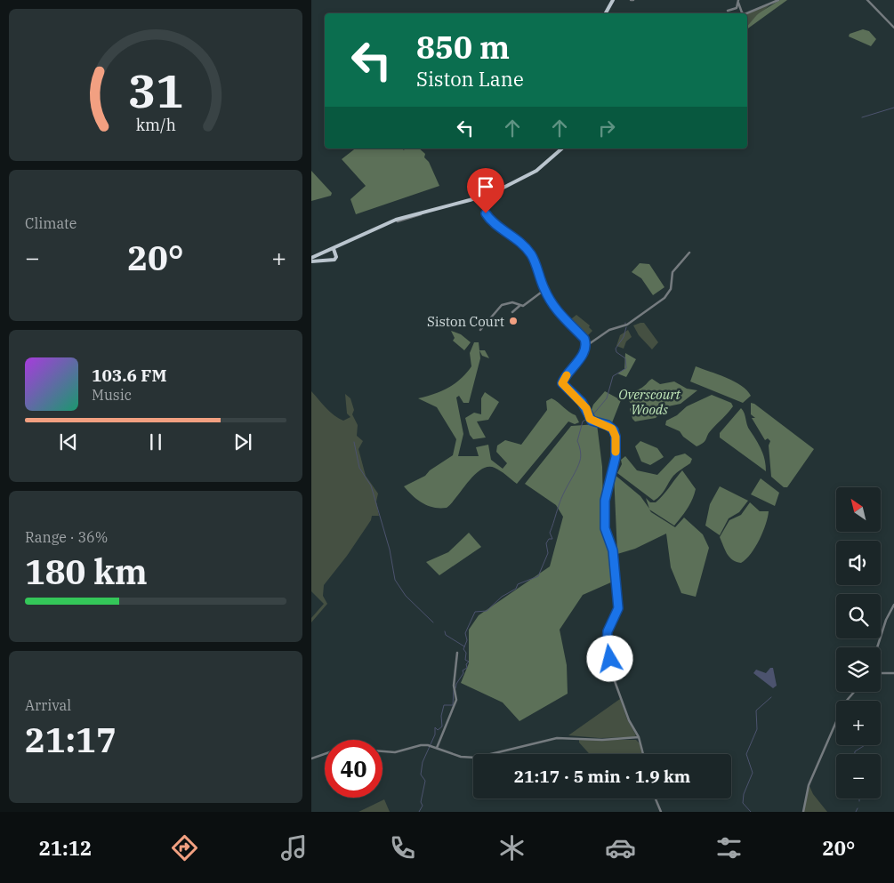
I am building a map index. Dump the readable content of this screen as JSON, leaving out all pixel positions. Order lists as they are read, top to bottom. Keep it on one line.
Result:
{"parks":["Overscourt Woods"],"places":["Siston Court"],"north":"top left","page":{"turn":["850 m","Siston Lane"],"tile":["Climate",["Range · 36%","180 km"],["Arrival","21:17"]],"heat":["−","20°","+"],"song":["103.6 FM","Music"],"map_buttons":["+","−"],"limit":"40","trip":"21:17 · 5 min · 1.9 km","tabs":["21:12","20°"],"gauge":["31","km/h"]}}
